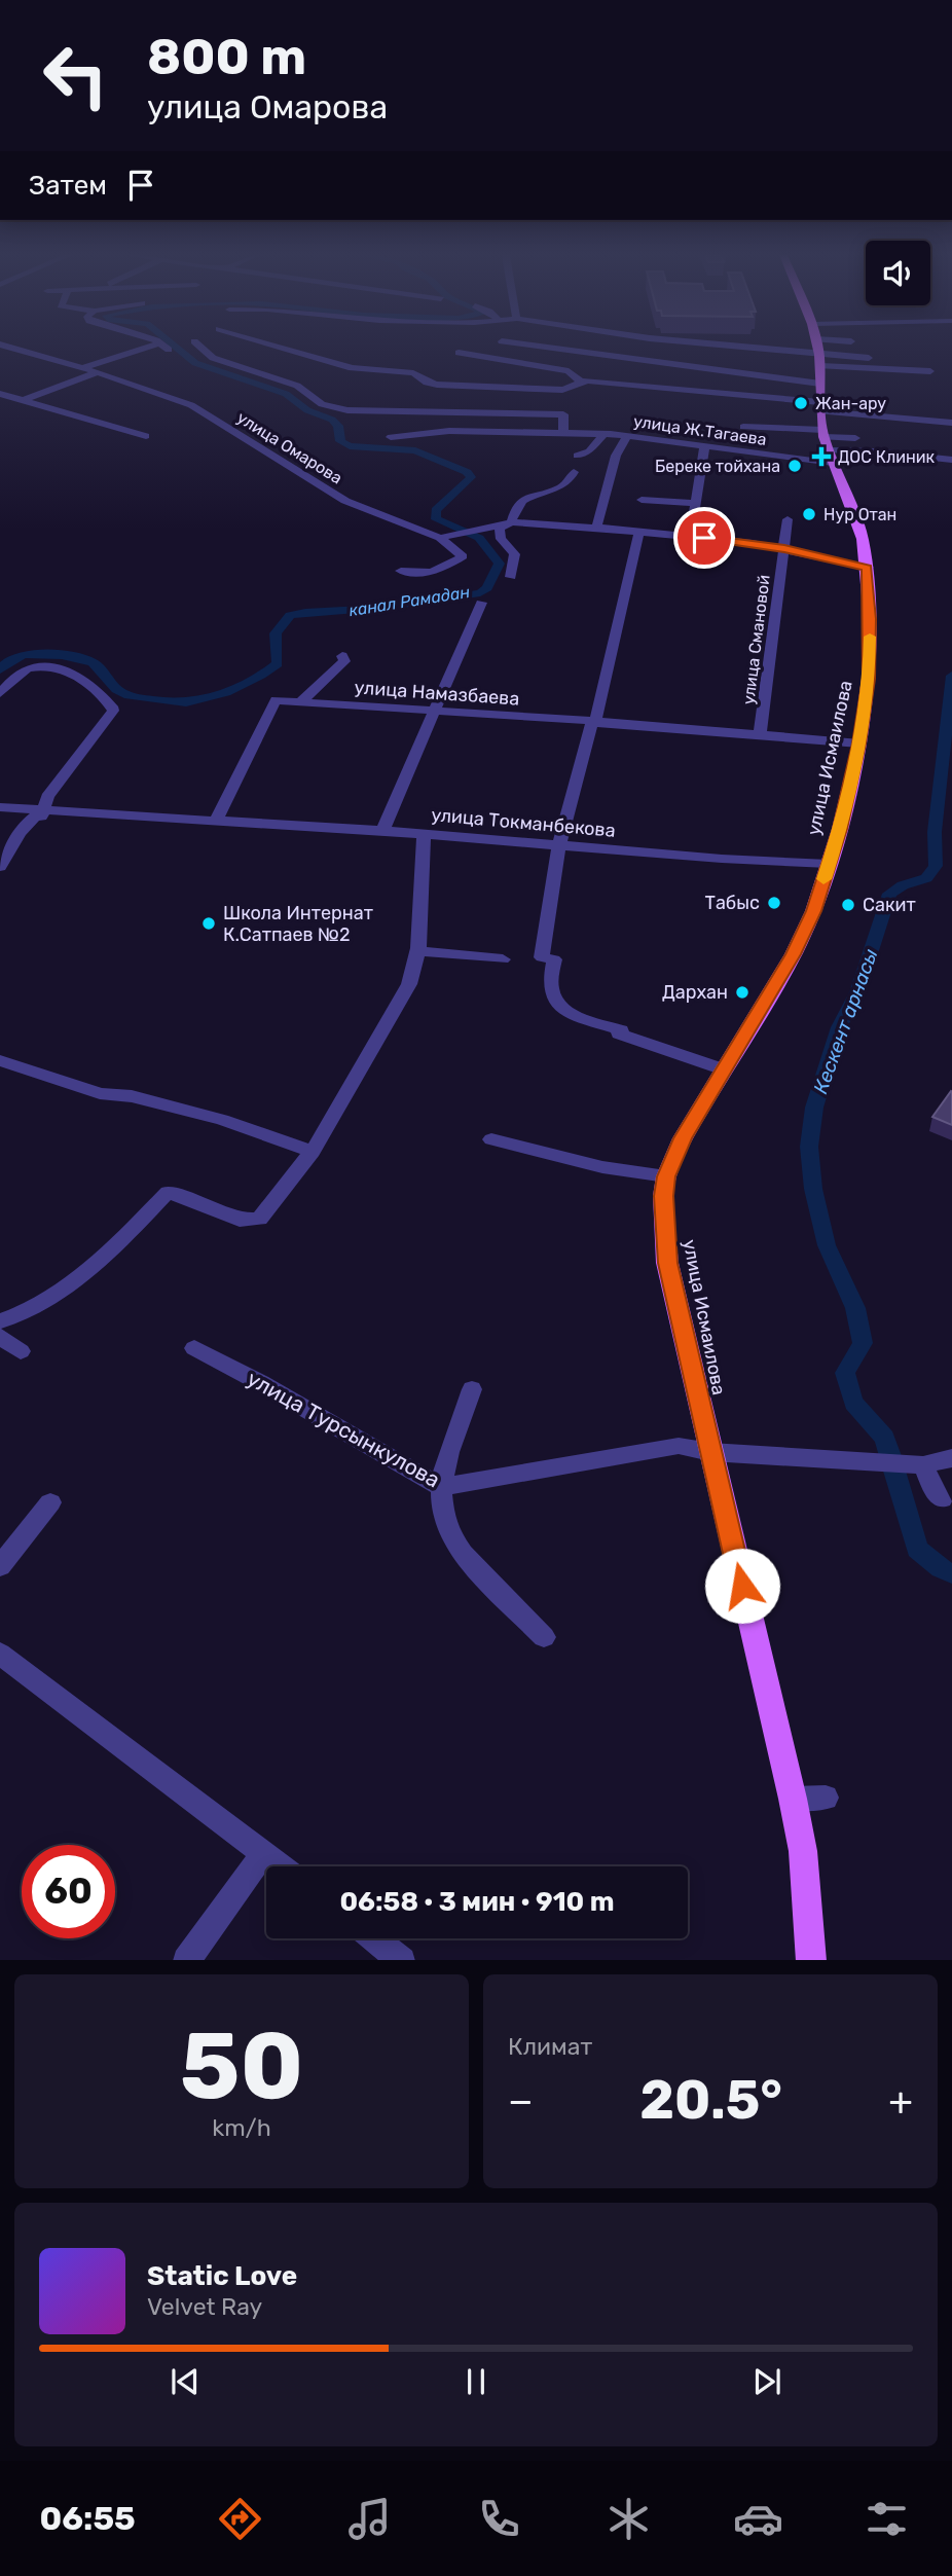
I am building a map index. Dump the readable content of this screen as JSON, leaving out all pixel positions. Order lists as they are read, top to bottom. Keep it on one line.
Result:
{"streets":{"main road":["улица Исмаилова"],"street":["улица Ж.Тагаева","улица Омарова","улица Смановой","улица Намазбаева","улица Токманбекова","улица Турсынкулова"]},"crossings":[["улица Ж.Тагаева","улица Исмаилова"],["улица Смановой","улица Намазбаева"],["улица Намазбаева","улица Исмаилова"],["улица Намазбаева","улица Токманбекова"],["улица Исмаилова","улица Токманбекова"],["улица Исмаилова","улица Турсынкулова"]],"water":["канал Рамадан","Кескент арнасы"],"places":{"other":["Жан-ару","Береке тойхана","Нур Отан","Табыс","Сакит","Школа Интернат К.Сатпаев №2","Дархан"],"health":["ДОС Клиник"]},"page":{"turn":["800 m","улица Омарова"],"then":"Затем","limit":"60","trip":"06:58 · 3 мин · 910 m","tile":[["50","km/h"],"Климат"],"heat":["−","20.5°","+"],"song":["Static Love","Velvet Ray"],"tabs":"06:55"}}
